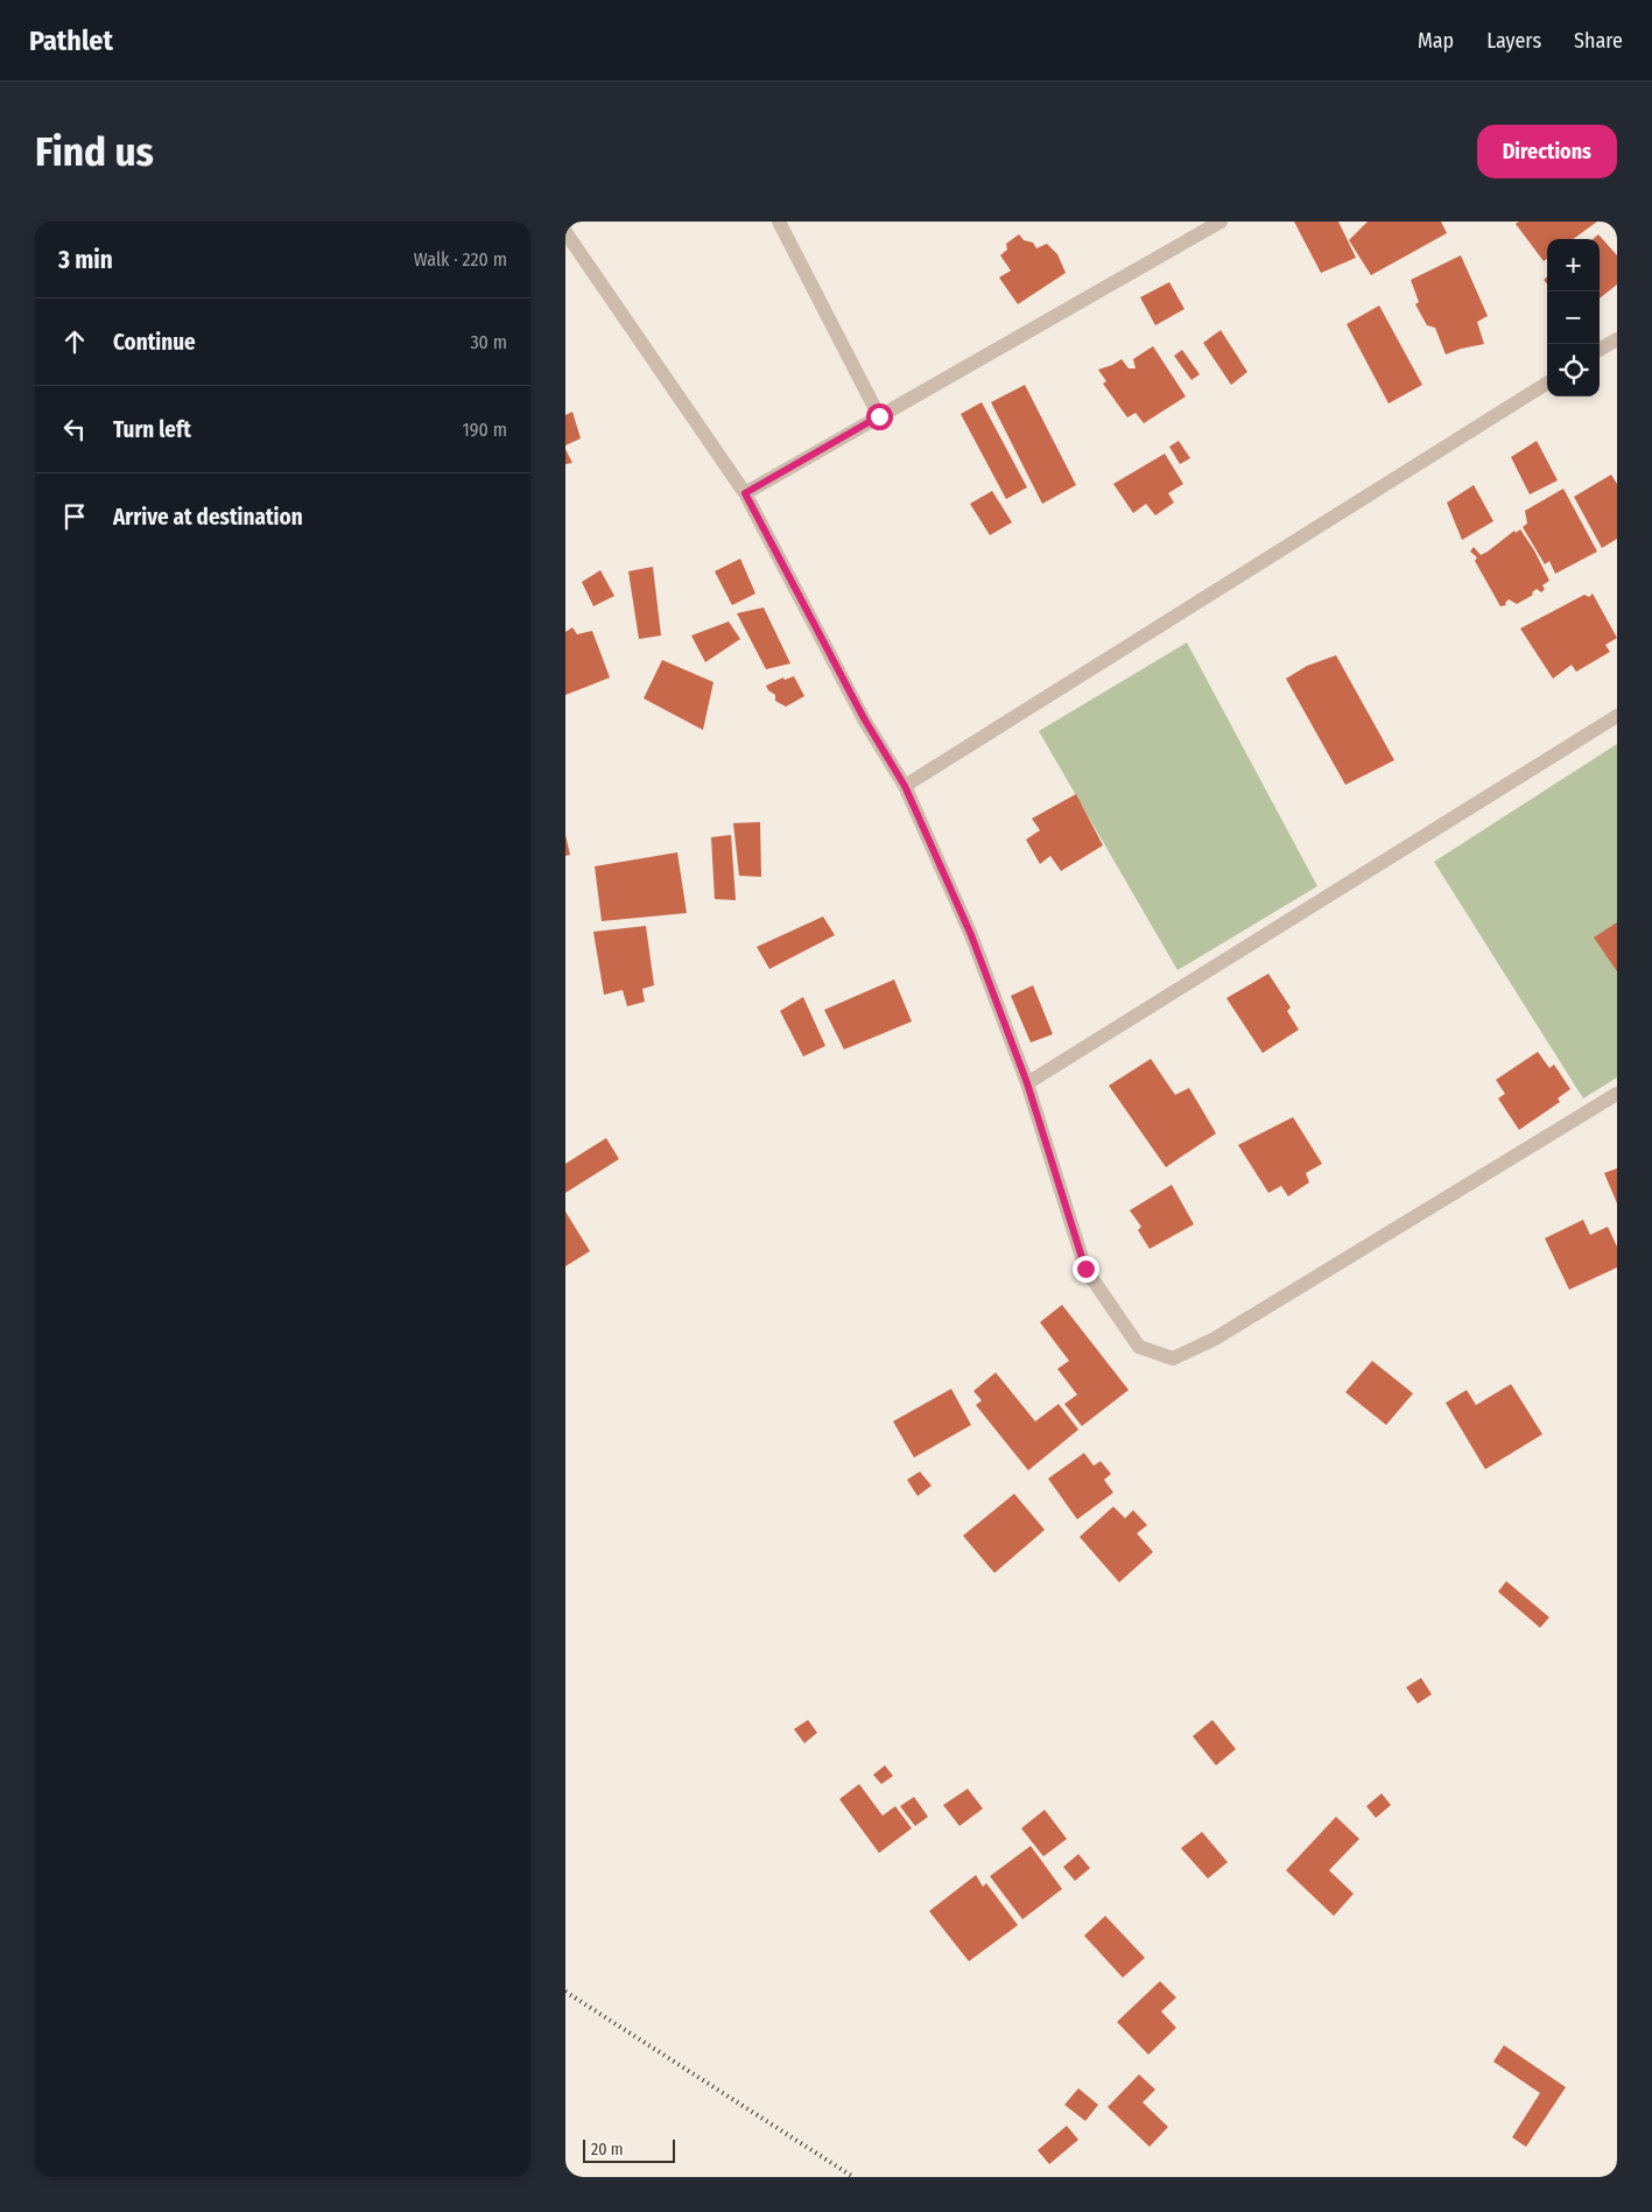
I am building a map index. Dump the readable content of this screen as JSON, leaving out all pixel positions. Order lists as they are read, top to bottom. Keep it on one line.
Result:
{"scale_bar":"20 m","page":{"header":"Pathlet","nav":["Map","Layers","Share"],"buttons":"Directions","title":"Find us","heading":["3 min","Walk · 220 m"],"map_buttons":["+","−"],"list":[["Continue","30 m"],["Turn left","190 m"],"Arrive at destination"],"scale":"20 m"}}
